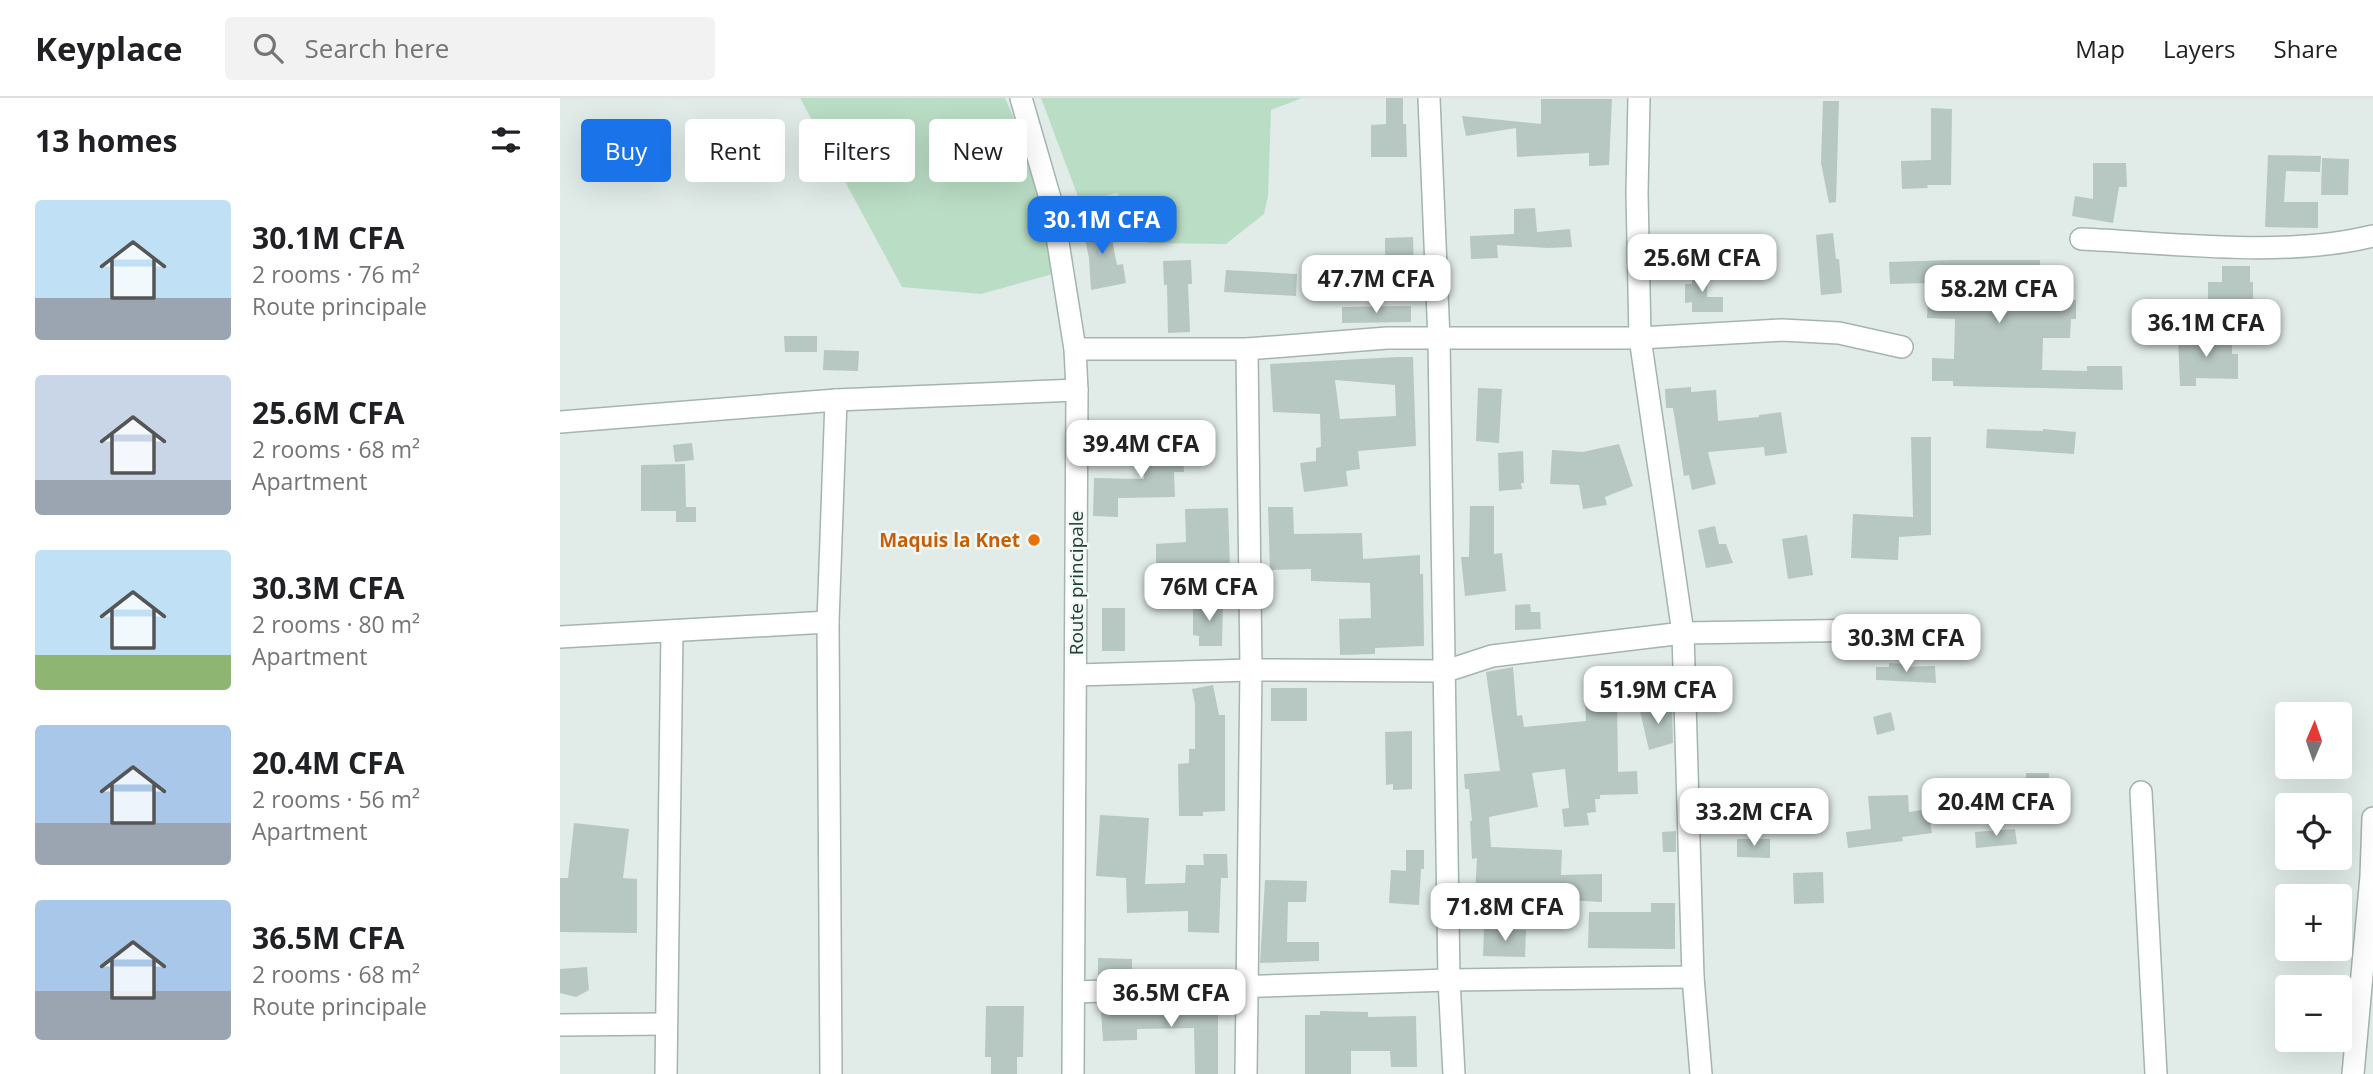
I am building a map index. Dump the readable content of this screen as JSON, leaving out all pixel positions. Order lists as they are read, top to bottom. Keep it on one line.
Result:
{"streets":{"street":["Route principale"]},"places":["Maquis la Knet"],"north":"top","page":{"header":"Keyplace","search":"Search here","nav":["Map","Layers","Share"],"heading":"13 homes","chip":["Buy","Rent","Filters","New"],"list":[{"name":"30.1M CFA","note":"2 rooms · 76 m² · Route principale"},{"name":"25.6M CFA","note":"2 rooms · 68 m² · Apartment"},{"name":"30.3M CFA","note":"2 rooms · 80 m² · Apartment"},{"name":"20.4M CFA","note":"2 rooms · 56 m² · Apartment"},{"name":"36.5M CFA","note":"2 rooms · 68 m² · Route principale"}],"price":["30.1M CFA","25.6M CFA","47.7M CFA","58.2M CFA","36.1M CFA","39.4M CFA","76M CFA","30.3M CFA","51.9M CFA","20.4M CFA","33.2M CFA","71.8M CFA","36.5M CFA"],"map_buttons":["+","−"]}}
